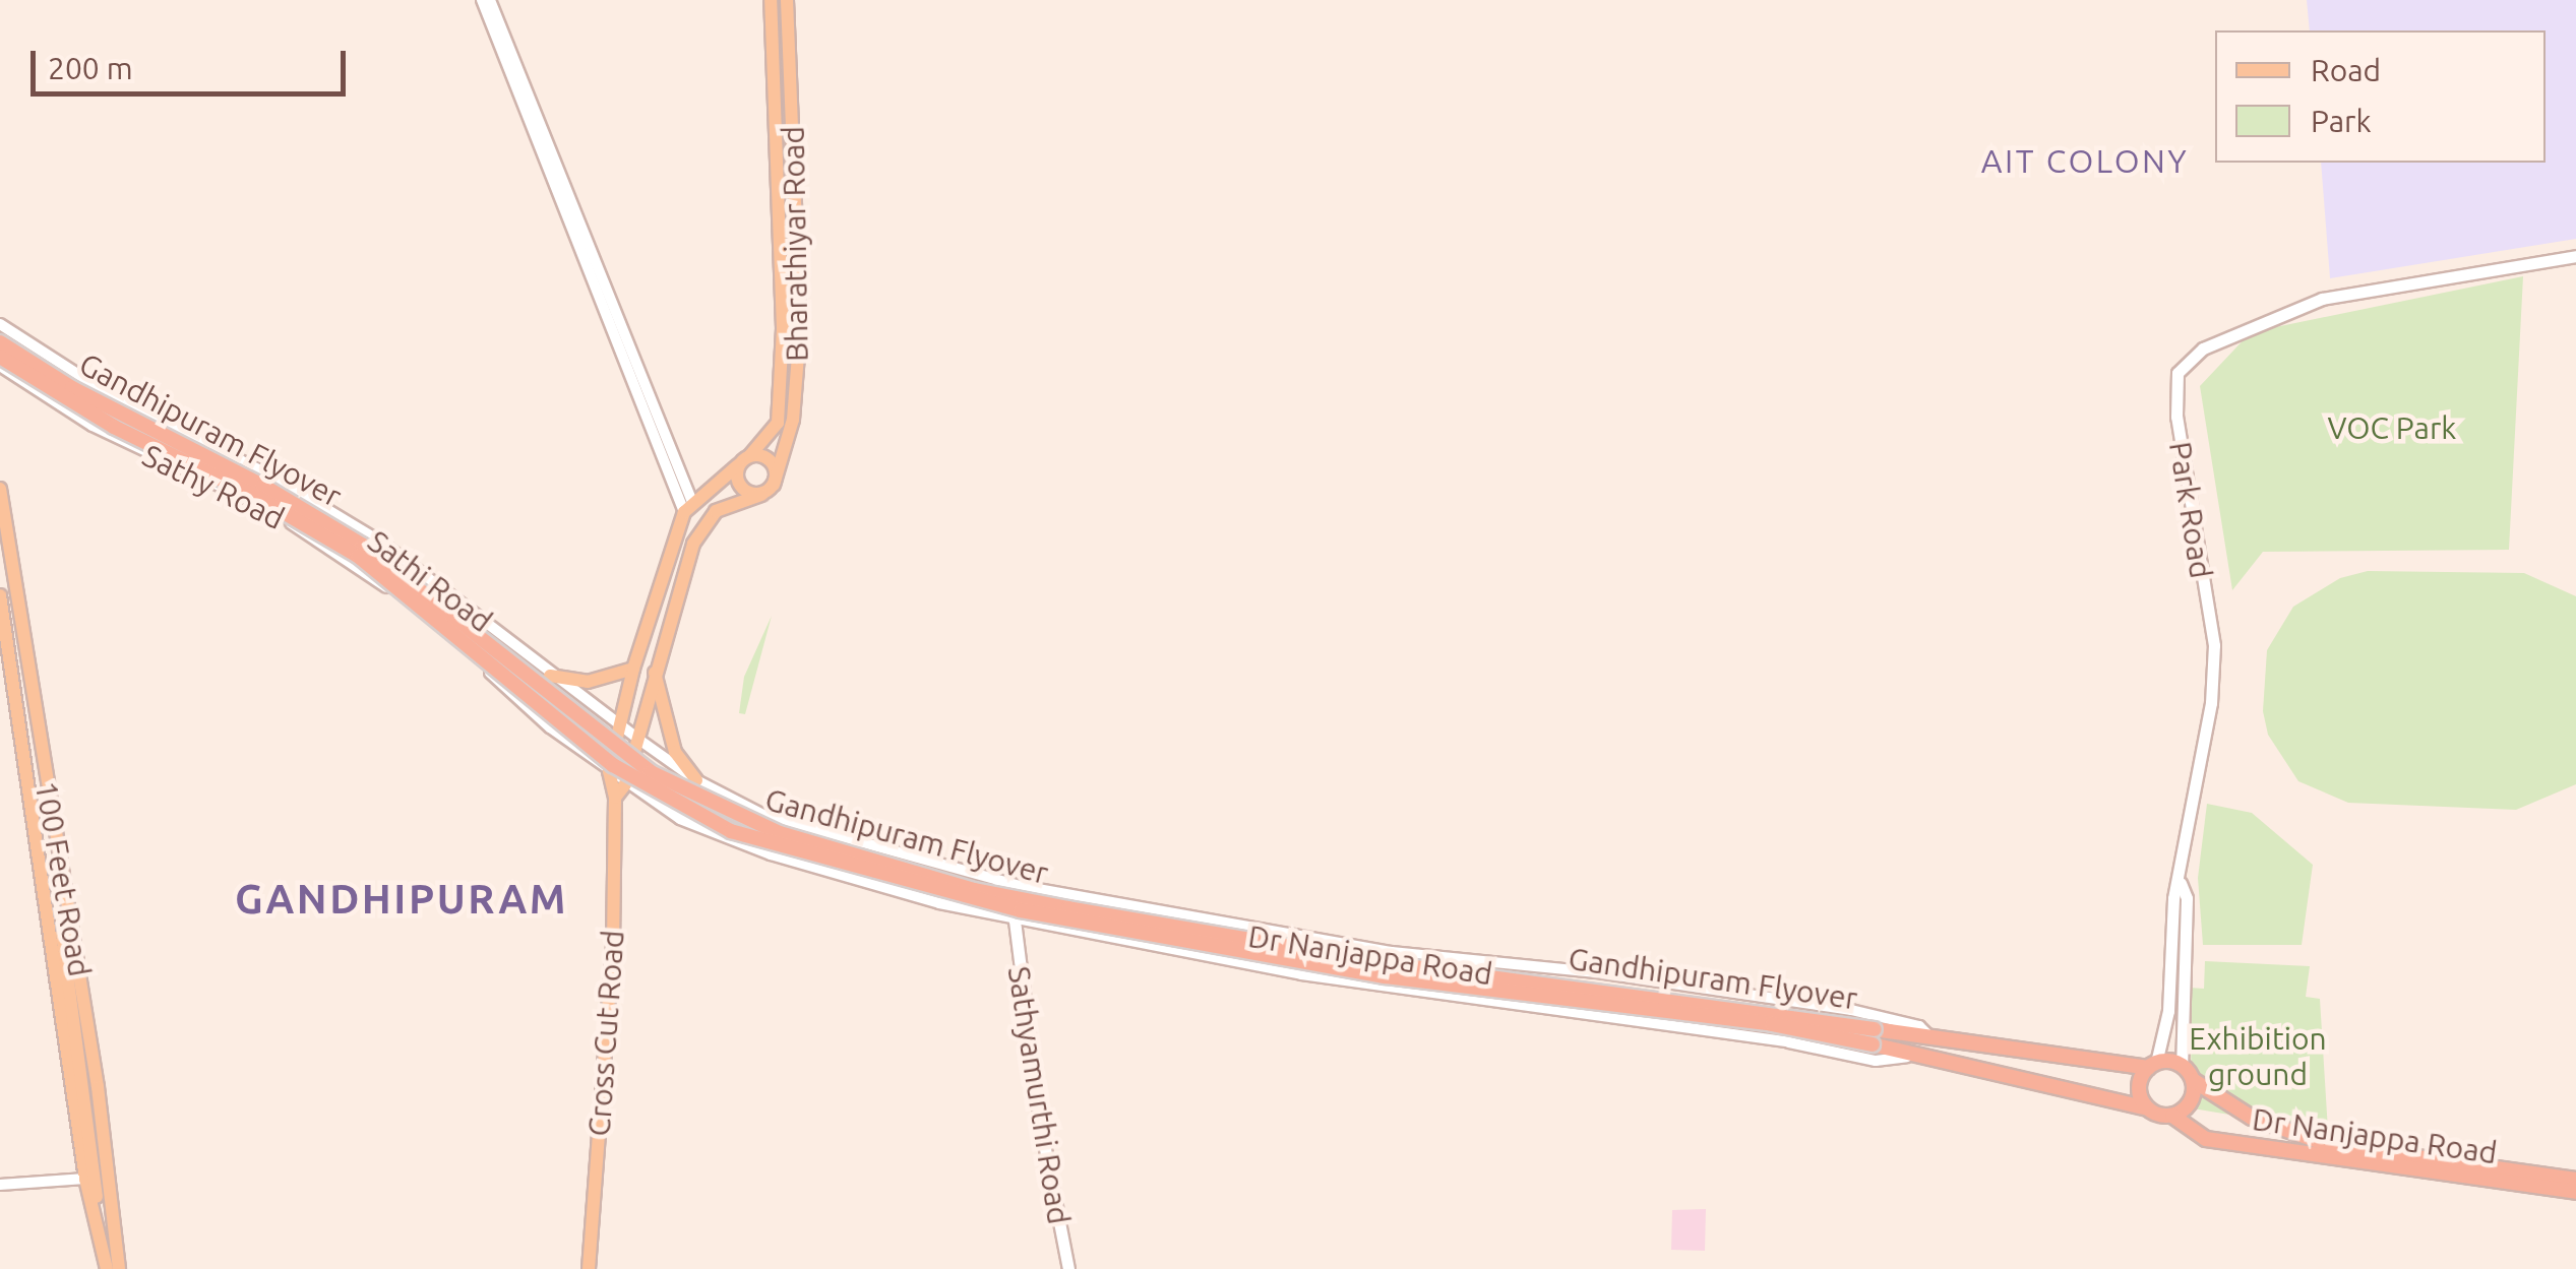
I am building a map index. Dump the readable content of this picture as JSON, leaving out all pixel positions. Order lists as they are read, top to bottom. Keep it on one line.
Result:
{"streets":{"highway":["Gandhipuram Flyover","Dr Nanjappa Road"],"main road":["Bharathiyar Road","Park Road","100 Feet Road","Cross Cut Road","Sathyamurthi Road"],"street":["Sathy Road","Sathi Road"]},"crossings":[["Gandhipuram Flyover","Dr Nanjappa Road"],["Sathy Road","Dr Nanjappa Road"],["Sathy Road","Cross Cut Road"],["Park Road","Dr Nanjappa Road"],["Sathi Road","Dr Nanjappa Road"],["Dr Nanjappa Road","Cross Cut Road"],["Dr Nanjappa Road","Sathyamurthi Road"]],"districts":["AIT COLONY","GANDHIPURAM"],"parks":["VOC Park","Exhibition ground"],"legend":["Road","Park"],"scale_bar":"200 m"}
